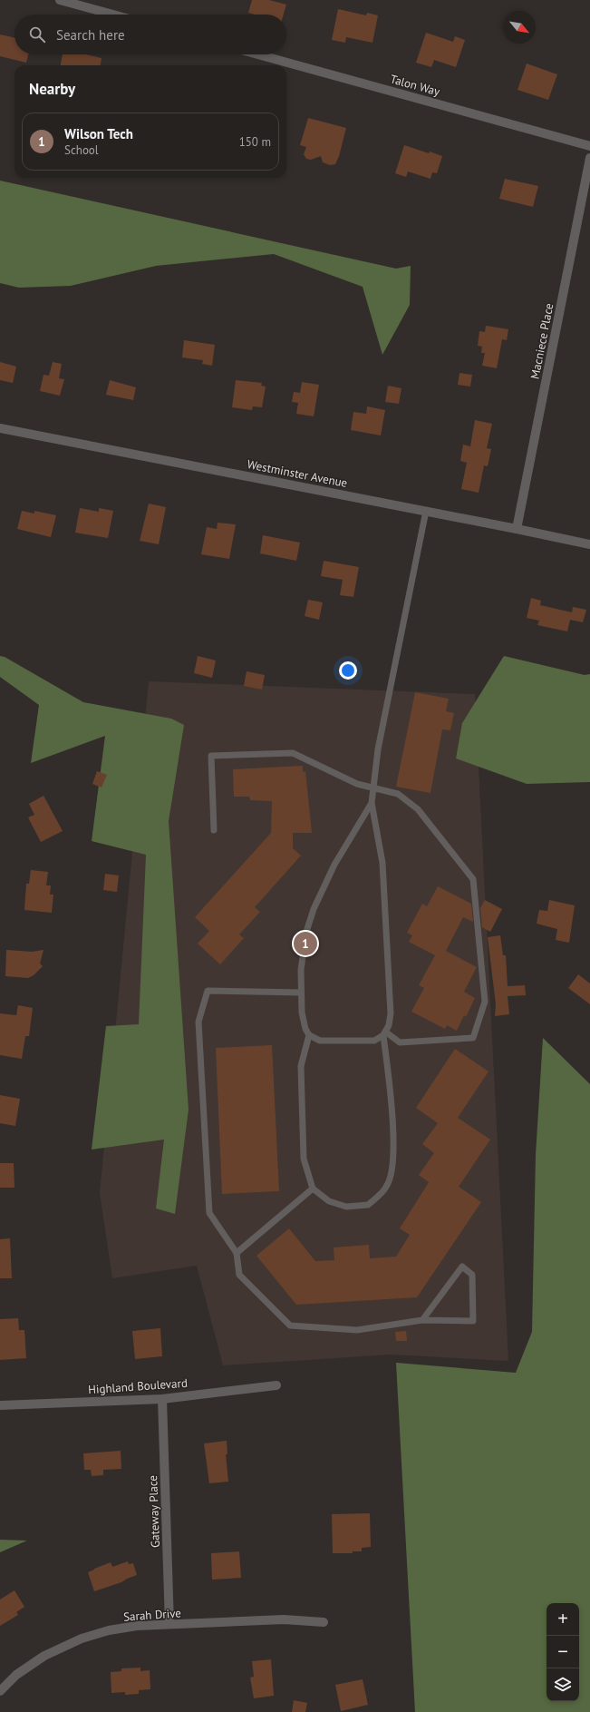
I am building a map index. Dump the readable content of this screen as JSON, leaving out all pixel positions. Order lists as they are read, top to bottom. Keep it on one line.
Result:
{"streets":{"street":["Talon Way","Macniece Place","Westminster Avenue","Highland Boulevard","Gateway Place","Sarah Drive"]},"crossings":[["Macniece Place","Westminster Avenue"],["Highland Boulevard","Gateway Place"],["Gateway Place","Sarah Drive"]],"north":"bottom right","page":{"search":"Search here","heading":"Nearby","list":[{"mark":"1","name":"Wilson Tech","note":"School","value":"150 m"}],"pins":"1","map_buttons":["+","−"]}}
